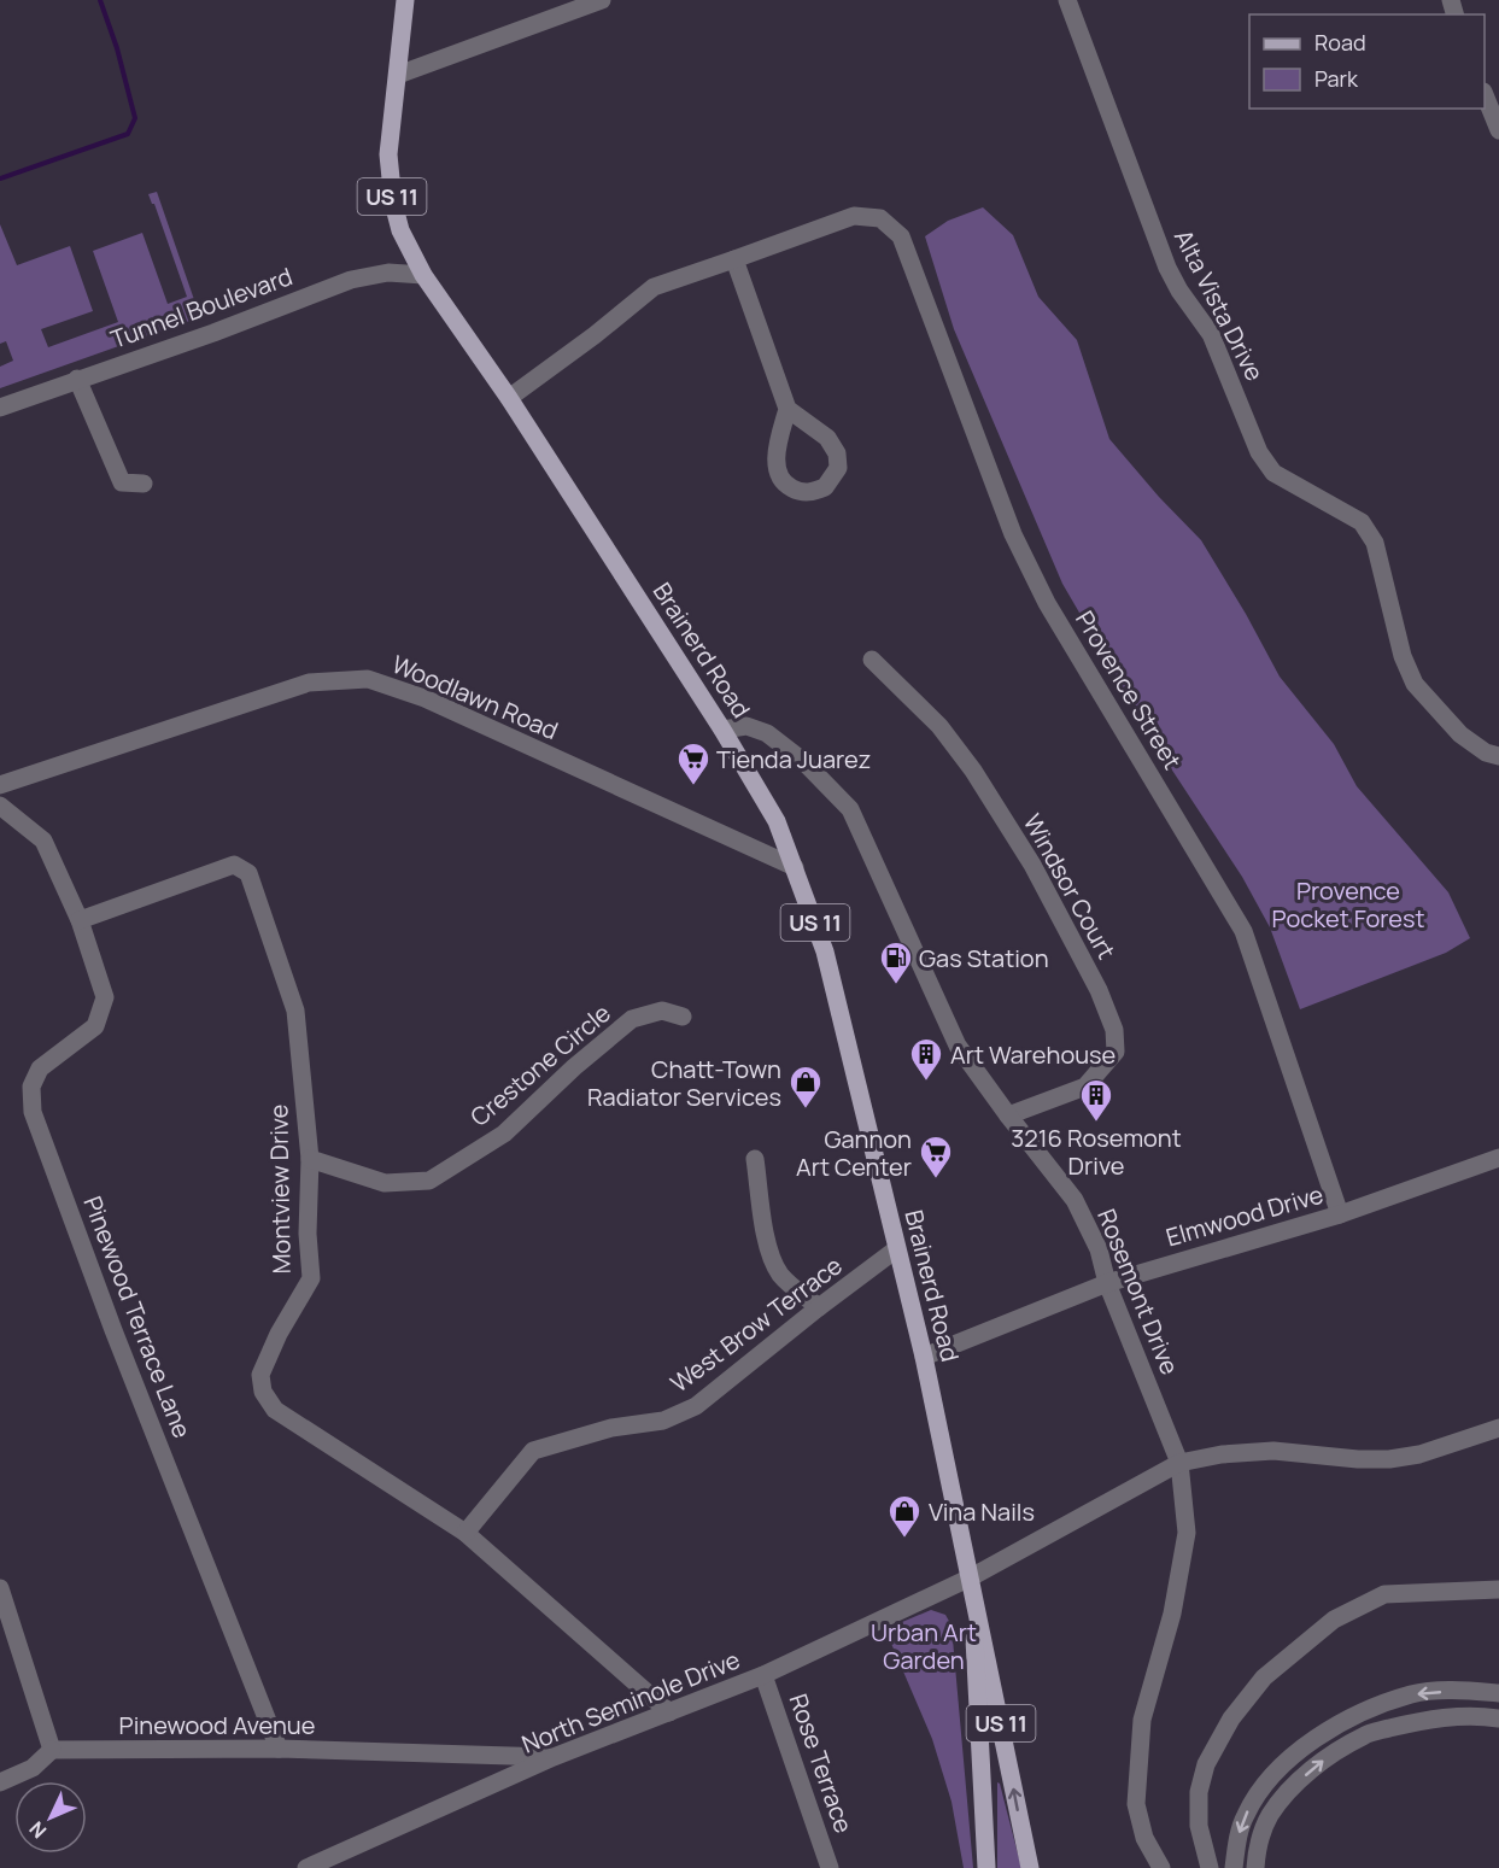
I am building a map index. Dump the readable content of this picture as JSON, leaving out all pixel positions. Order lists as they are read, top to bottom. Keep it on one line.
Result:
{"streets":{"main road":["US 11","Brainerd Road"],"street":["Alta Vista Drive","Tunnel Boulevard","Provence Street","Woodlawn Road","Windsor Court","Crestone Circle","Montview Drive","Elmwood Drive","Rosemont Drive","Pinewood Terrace Lane","West Brow Terrace","North Seminole Drive","Pinewood Avenue","Rose Terrace"]},"crossings":[["Tunnel Boulevard","Brainerd Road"],["Brainerd Road","Woodlawn Road"],["Brainerd Road","Elmwood Drive"],["Brainerd Road","Rosemont Drive"],["Brainerd Road","West Brow Terrace"],["Brainerd Road","North Seminole Drive"],["Provence Street","Elmwood Drive"],["Windsor Court","Rosemont Drive"],["Crestone Circle","Montview Drive"],["Montview Drive","Pinewood Terrace Lane"],["Montview Drive","West Brow Terrace"],["Montview Drive","North Seminole Drive"],["Elmwood Drive","Rosemont Drive"],["Rosemont Drive","North Seminole Drive"],["Pinewood Terrace Lane","Pinewood Avenue"],["North Seminole Drive","Pinewood Avenue"],["North Seminole Drive","Rose Terrace"]],"parks":["Provence Pocket Forest","Urban Art Garden"],"places":{"supermarket":["Tienda Juarez","Gannon Art Center"],"fuel station":["Gas Station"],"building":["Art Warehouse","3216 Rosemont Drive"],"shop":["Chatt-Town Radiator Services","Vina Nails"]},"legend":["Road","Park"],"north":"bottom left"}
